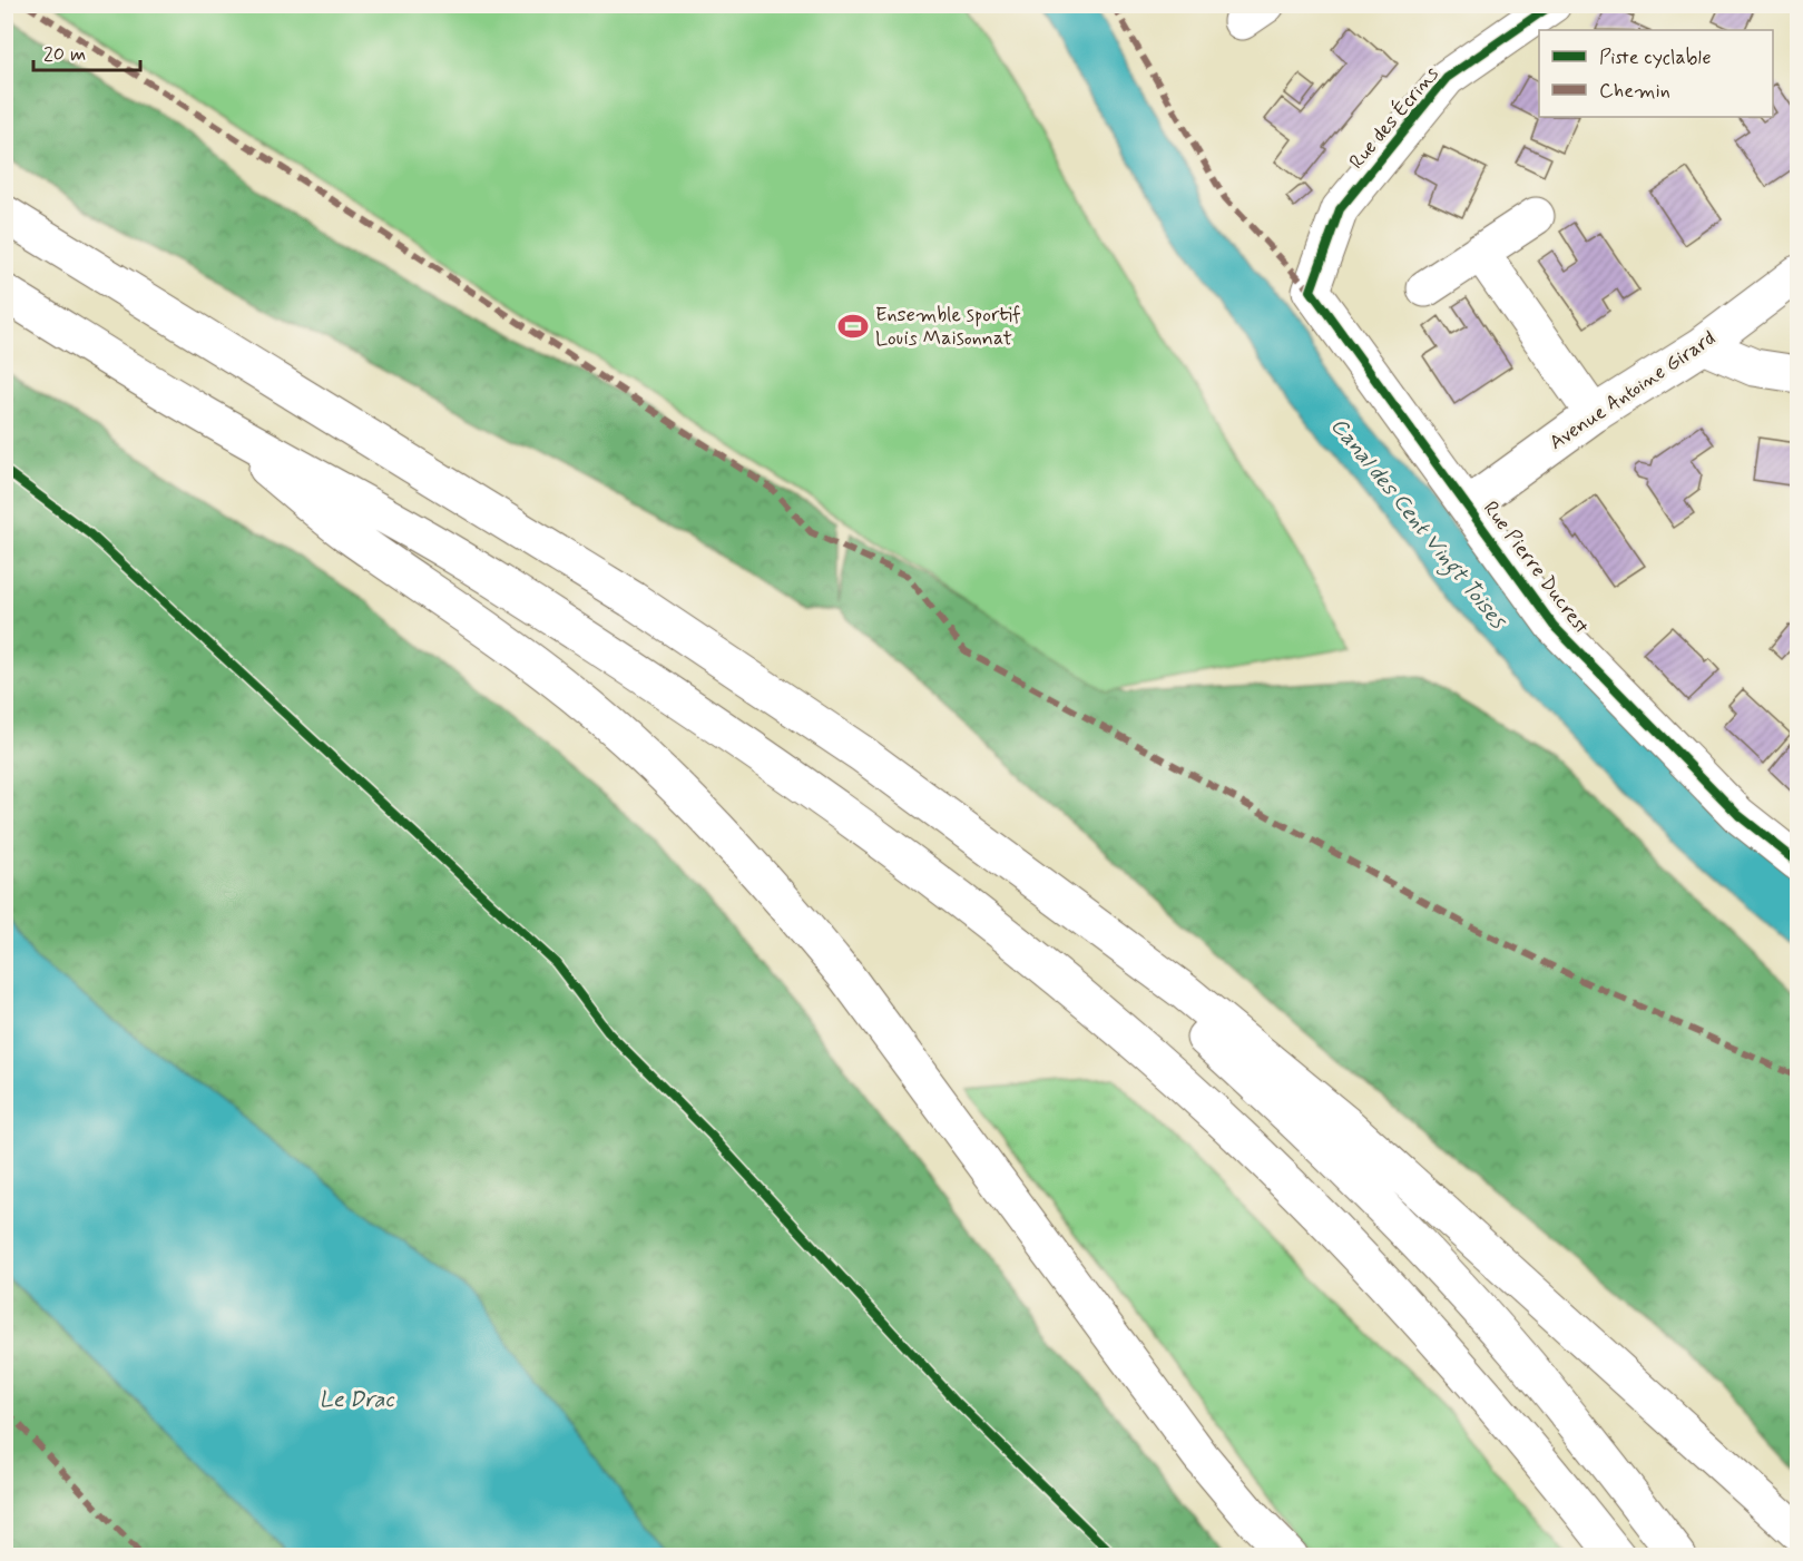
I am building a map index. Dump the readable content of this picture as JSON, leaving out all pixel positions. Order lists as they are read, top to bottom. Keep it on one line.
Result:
{"streets":{"main road":["Rue des Écrins","Avenue Antoine Girard","Rue Pierre Ducrest"]},"crossings":[["Rue des Écrins","Rue Pierre Ducrest"],["Avenue Antoine Girard","Rue Pierre Ducrest"]],"water":["Canal des Cent Vingt Toises","Le Drac"],"places":{"sports":["Ensemble sportif Louis Maisonnat"]},"legend":["Piste cyclable","Chemin"],"scale_bar":"20 m"}
